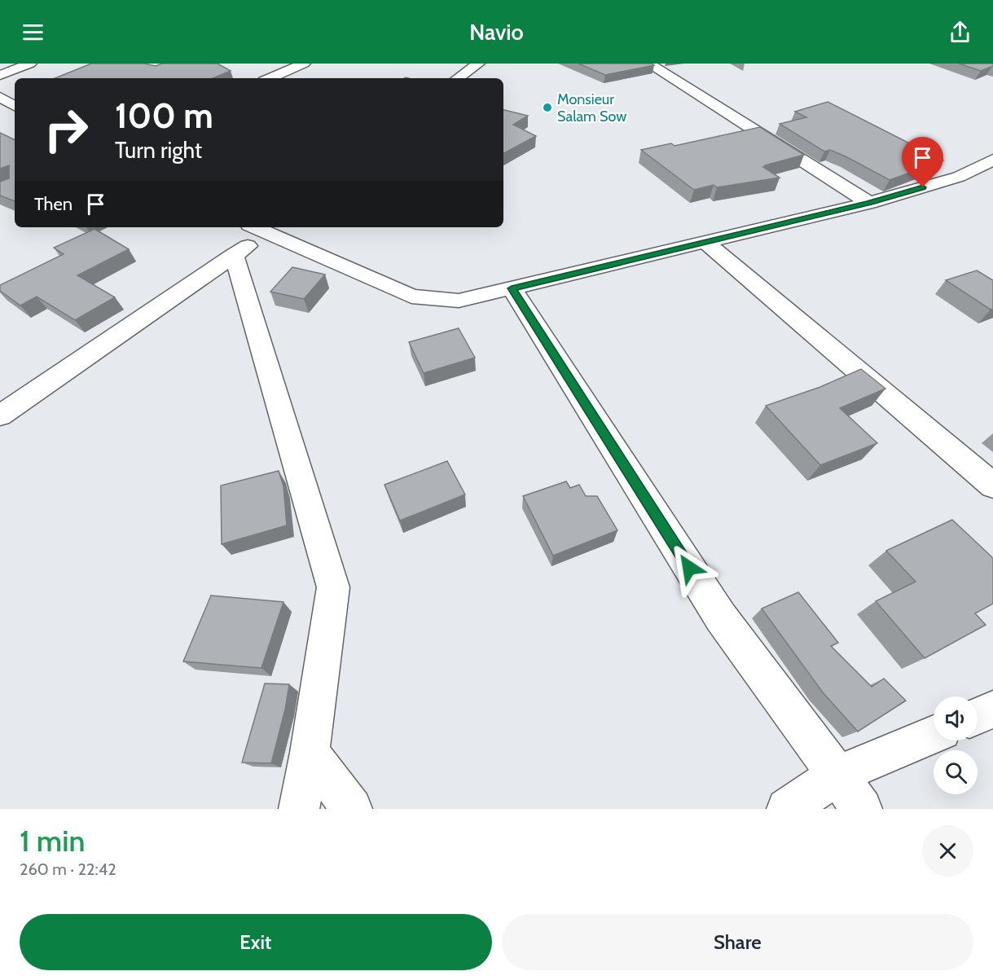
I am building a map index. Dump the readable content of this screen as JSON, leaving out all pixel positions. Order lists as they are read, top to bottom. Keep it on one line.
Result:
{"places":["Monsieur Salam Sow"],"page":{"header":"Navio","turn":["100 m","Turn right"],"then":"Then","heading":["1 min","260 m · 22:42"],"buttons":["Exit","Share"]}}
